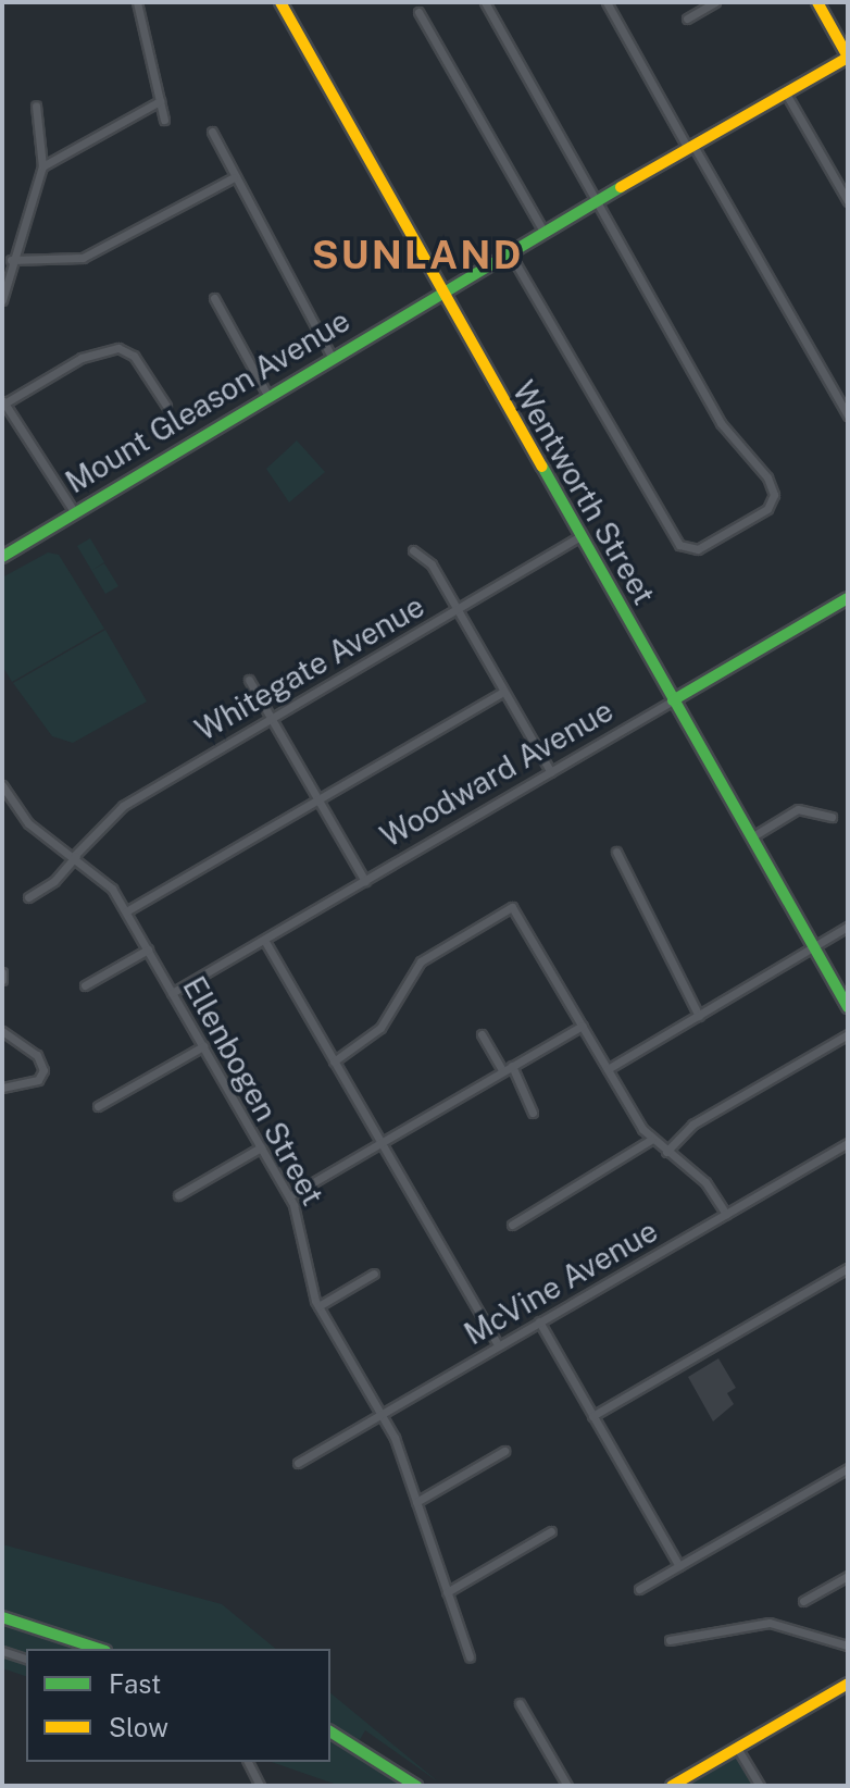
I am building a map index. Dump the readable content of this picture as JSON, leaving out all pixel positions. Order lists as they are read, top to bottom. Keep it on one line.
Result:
{"streets":{"street":["Mount Gleason Avenue","Wentworth Street","Whitegate Avenue","Woodward Avenue","Ellenbogen Street","McVine Avenue"]},"crossings":[["Mount Gleason Avenue","Wentworth Street"],["Wentworth Street","Whitegate Avenue"],["Wentworth Street","Woodward Avenue"],["Whitegate Avenue","Ellenbogen Street"],["Woodward Avenue","Ellenbogen Street"],["Ellenbogen Street","McVine Avenue"]],"districts":["SUNLAND"],"legend":["Fast","Slow"]}
